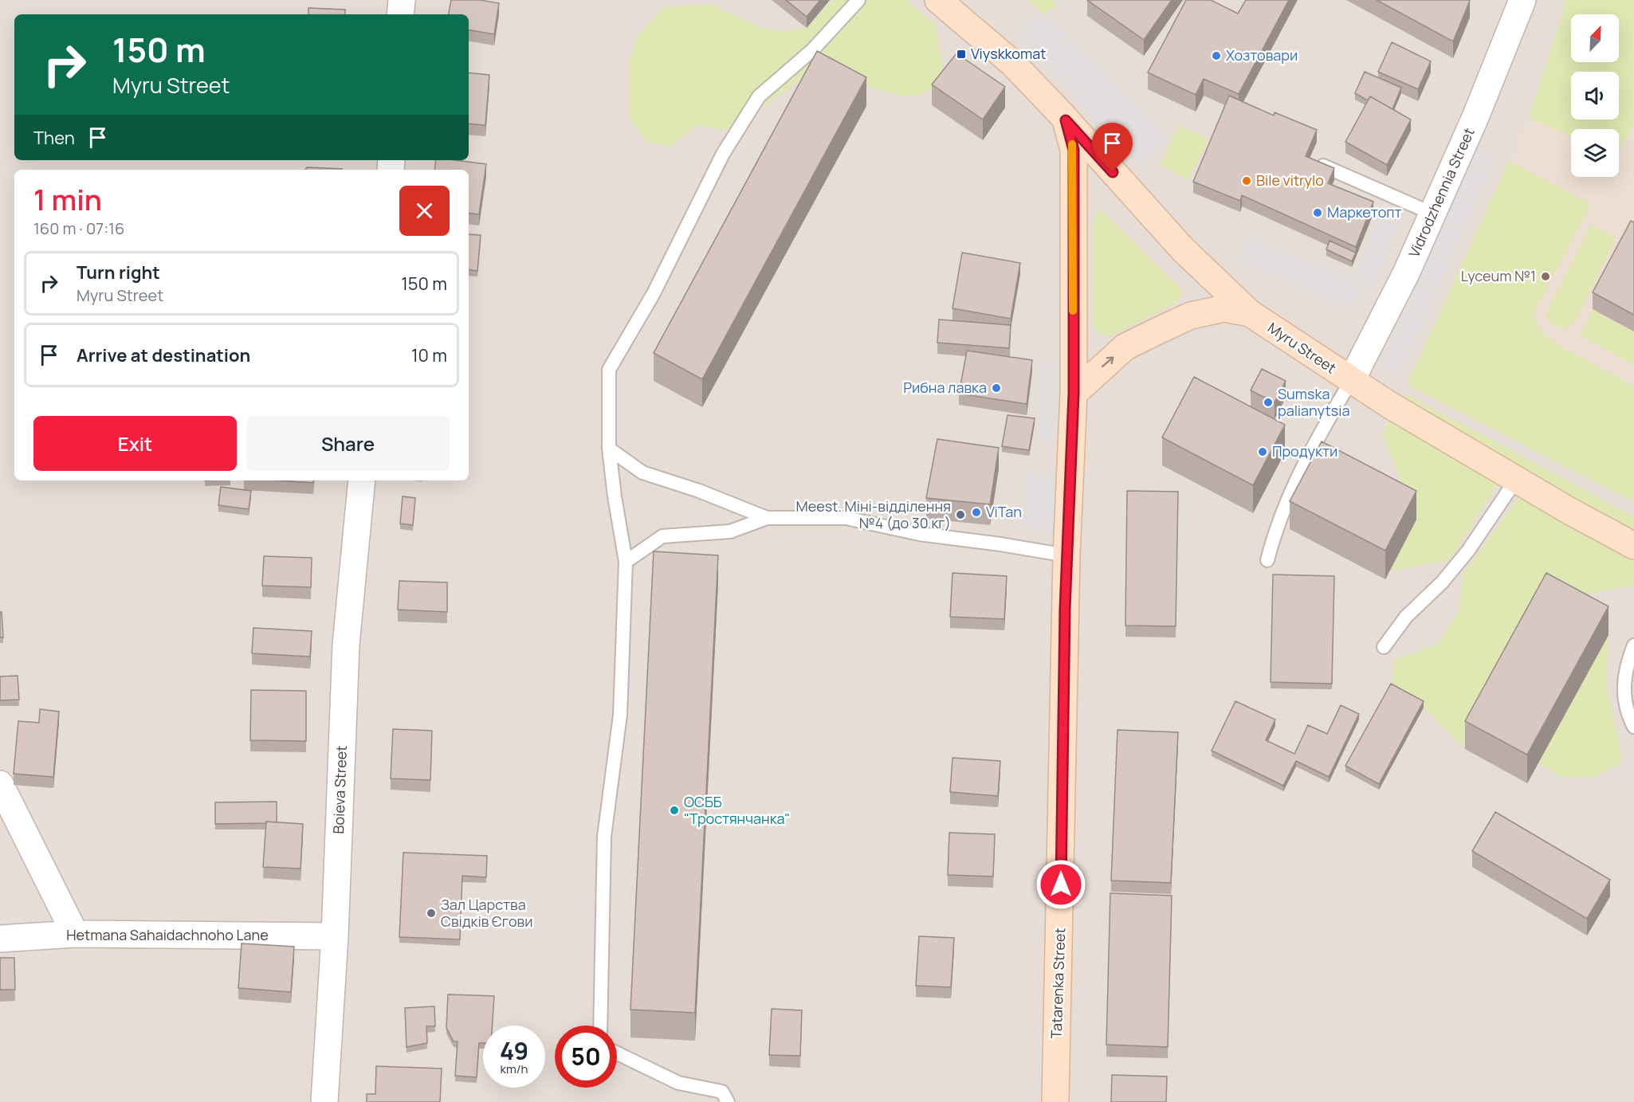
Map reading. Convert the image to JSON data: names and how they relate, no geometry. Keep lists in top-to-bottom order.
{
  "streets": {
    "main road": ["Myru Street", "Tatarenka Street"],
    "street": ["Vidrodzhennia Street", "Boieva Street", "Hetmana Sahaidachnoho Lane"]
  },
  "crossings": [
    ["Vidrodzhennia Street", "Myru Street"],
    ["Myru Street", "Tatarenka Street"],
    ["Boieva Street", "Hetmana Sahaidachnoho Lane"]
  ],
  "places": {
    "transit": ["Viyskkomat"],
    "other": [
      "Хозтовари",
      "Bile vitrylo",
      "Маркетопт",
      "Lyceum №1",
      "Рибна лавка",
      "Sumska palianytsia",
      "Продукти",
      "ViTan",
      "Meest. Міні-відділення №4 (до 30 кг)",
      "ОСББ \"Тростянчанка\"",
      "Зал Царства Свідків Єгови"
    ]
  },
  "north": "top right",
  "page": {
    "turn": ["150 m", "Myru Street"],
    "then": "Then",
    "heading": ["1 min", "160 m · 07:16"],
    "list": [
      {
        "name": "Turn right",
        "note": "Myru Street",
        "value": "150 m"
      },
      {
        "name": "Arrive at destination",
        "value": "10 m"
      }
    ],
    "buttons": ["Exit", "Share"],
    "speed": "49 km/h",
    "limit": "50"
  }
}
